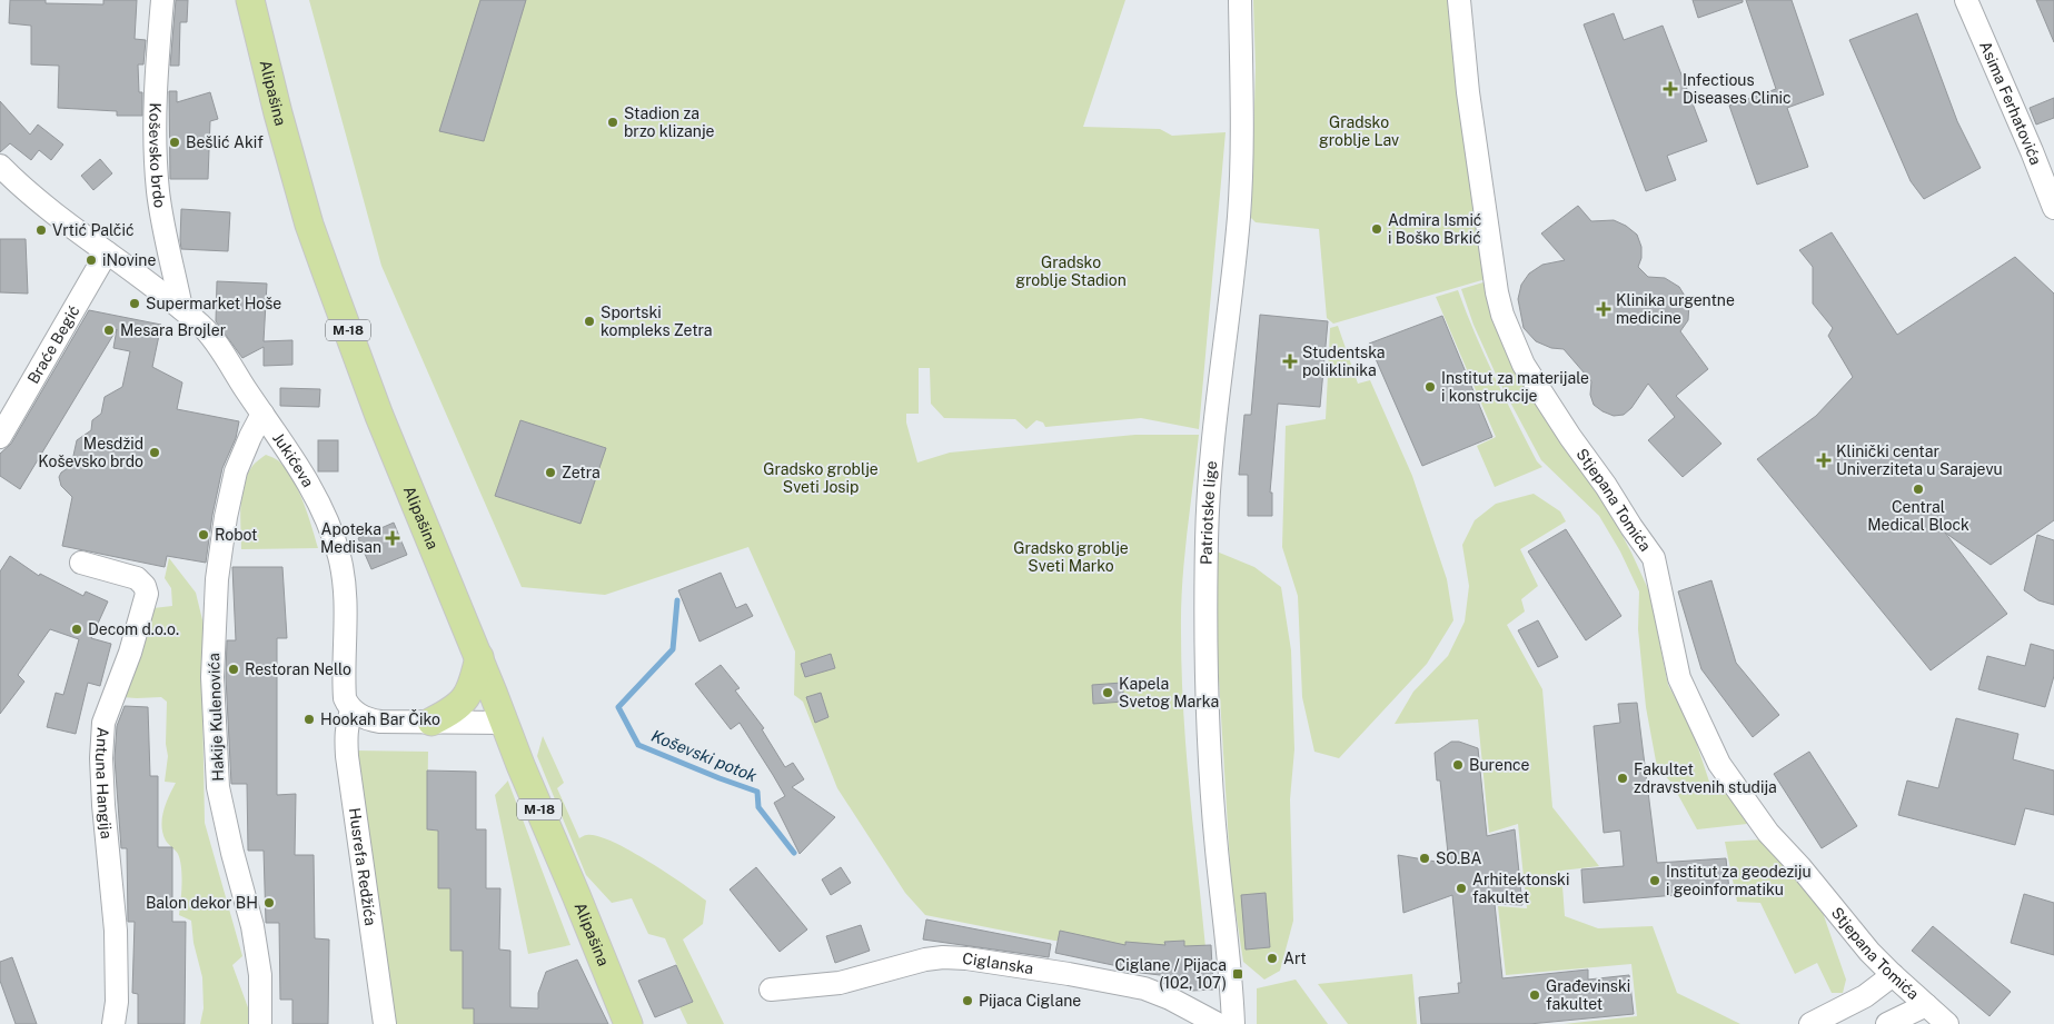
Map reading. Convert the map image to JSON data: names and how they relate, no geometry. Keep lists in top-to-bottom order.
{
  "streets": {
    "main road": ["Alipašina", "M-18"],
    "street": [
      "Asima Ferhatovića",
      "Koševsko brdo",
      "Braće Begić",
      "Jukićeva",
      "Stjepana Tomića",
      "Patriotske lige",
      "Hakije Kulenovića",
      "Antuna Hangija",
      "Husrefa Redžića",
      "Ciglanska"
    ]
  },
  "crossings": [
    ["Koševsko brdo", "Jukićeva"],
    ["Braće Begić", "Jukićeva"],
    ["Jukićeva", "Hakije Kulenovića"],
    ["Jukićeva", "Husrefa Redžića"]
  ],
  "water": ["Koševski potok"],
  "parks": [
    "Gradsko groblje Lav",
    "Gradsko groblje Stadion",
    "Gradsko groblje Sveti Josip",
    "Gradsko groblje Sveti Marko"
  ],
  "places": {
    "health": [
      "Infectious Diseases Clinic",
      "Klinika urgentne medicine",
      "Studentska poliklinika",
      "Klinički centar Univerziteta u Sarajevu",
      "Apoteka Medisan"
    ],
    "other": [
      "Stadion za brzo klizanje",
      "Bešlić Akif",
      "Admira Ismić i Boško Brkić",
      "Vrtić Palčić",
      "iNovine",
      "Supermarket Hoše",
      "Sportski kompleks Zetra",
      "Mesara Brojler",
      "Institut za materijale i konstrukcije",
      "Mesdžid Koševsko brdo",
      "Zetra",
      "Central Medical Block",
      "Robot",
      "Decom d.o.o.",
      "Restoran Nello",
      "Kapela Svetog Marka",
      "Hookah Bar Čiko",
      "Burence",
      "Fakultet zdravstvenih studija",
      "SO.BA",
      "Institut za geodeziju i geoinformatiku",
      "Arhitektonski fakultet",
      "Balon dekor BH",
      "Art",
      "Građevinski fakultet",
      "Pijaca Ciglane"
    ],
    "transit": ["Ciglane / Pijaca (102, 107)"]
  }
}
